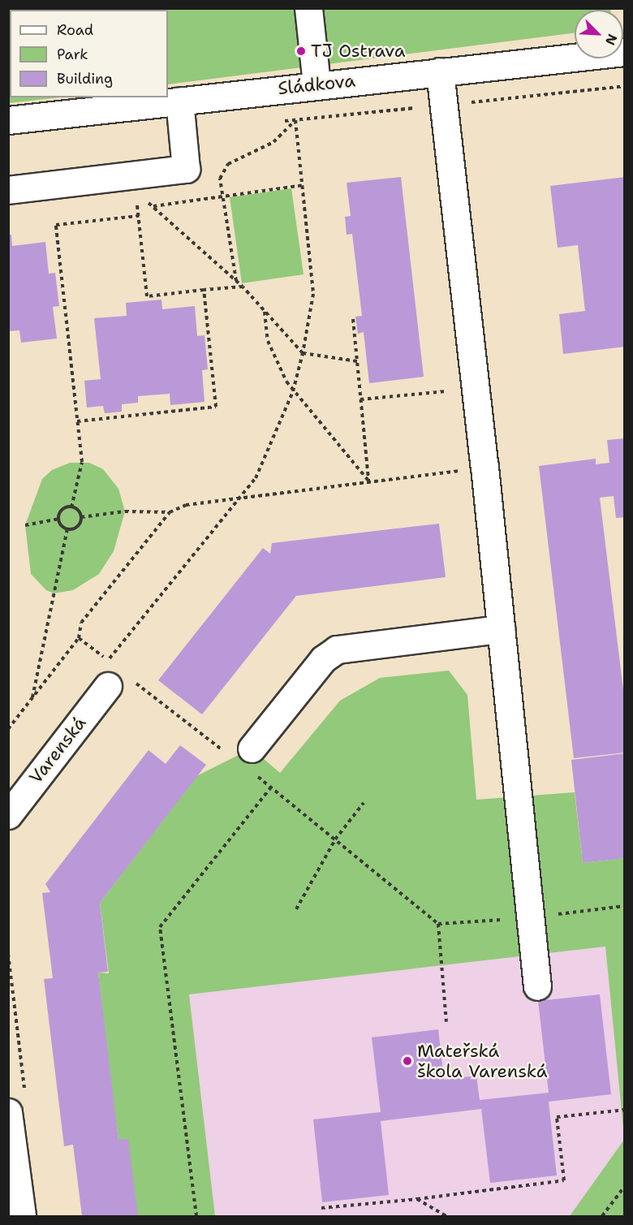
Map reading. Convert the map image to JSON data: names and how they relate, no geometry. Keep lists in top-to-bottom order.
{
  "streets": {
    "street": ["Sládkova", "Varenská"]
  },
  "places": ["TJ Ostrava", "Mateřská škola Varenská"],
  "legend": ["Road", "Park", "Building"],
  "north": "bottom right"
}
